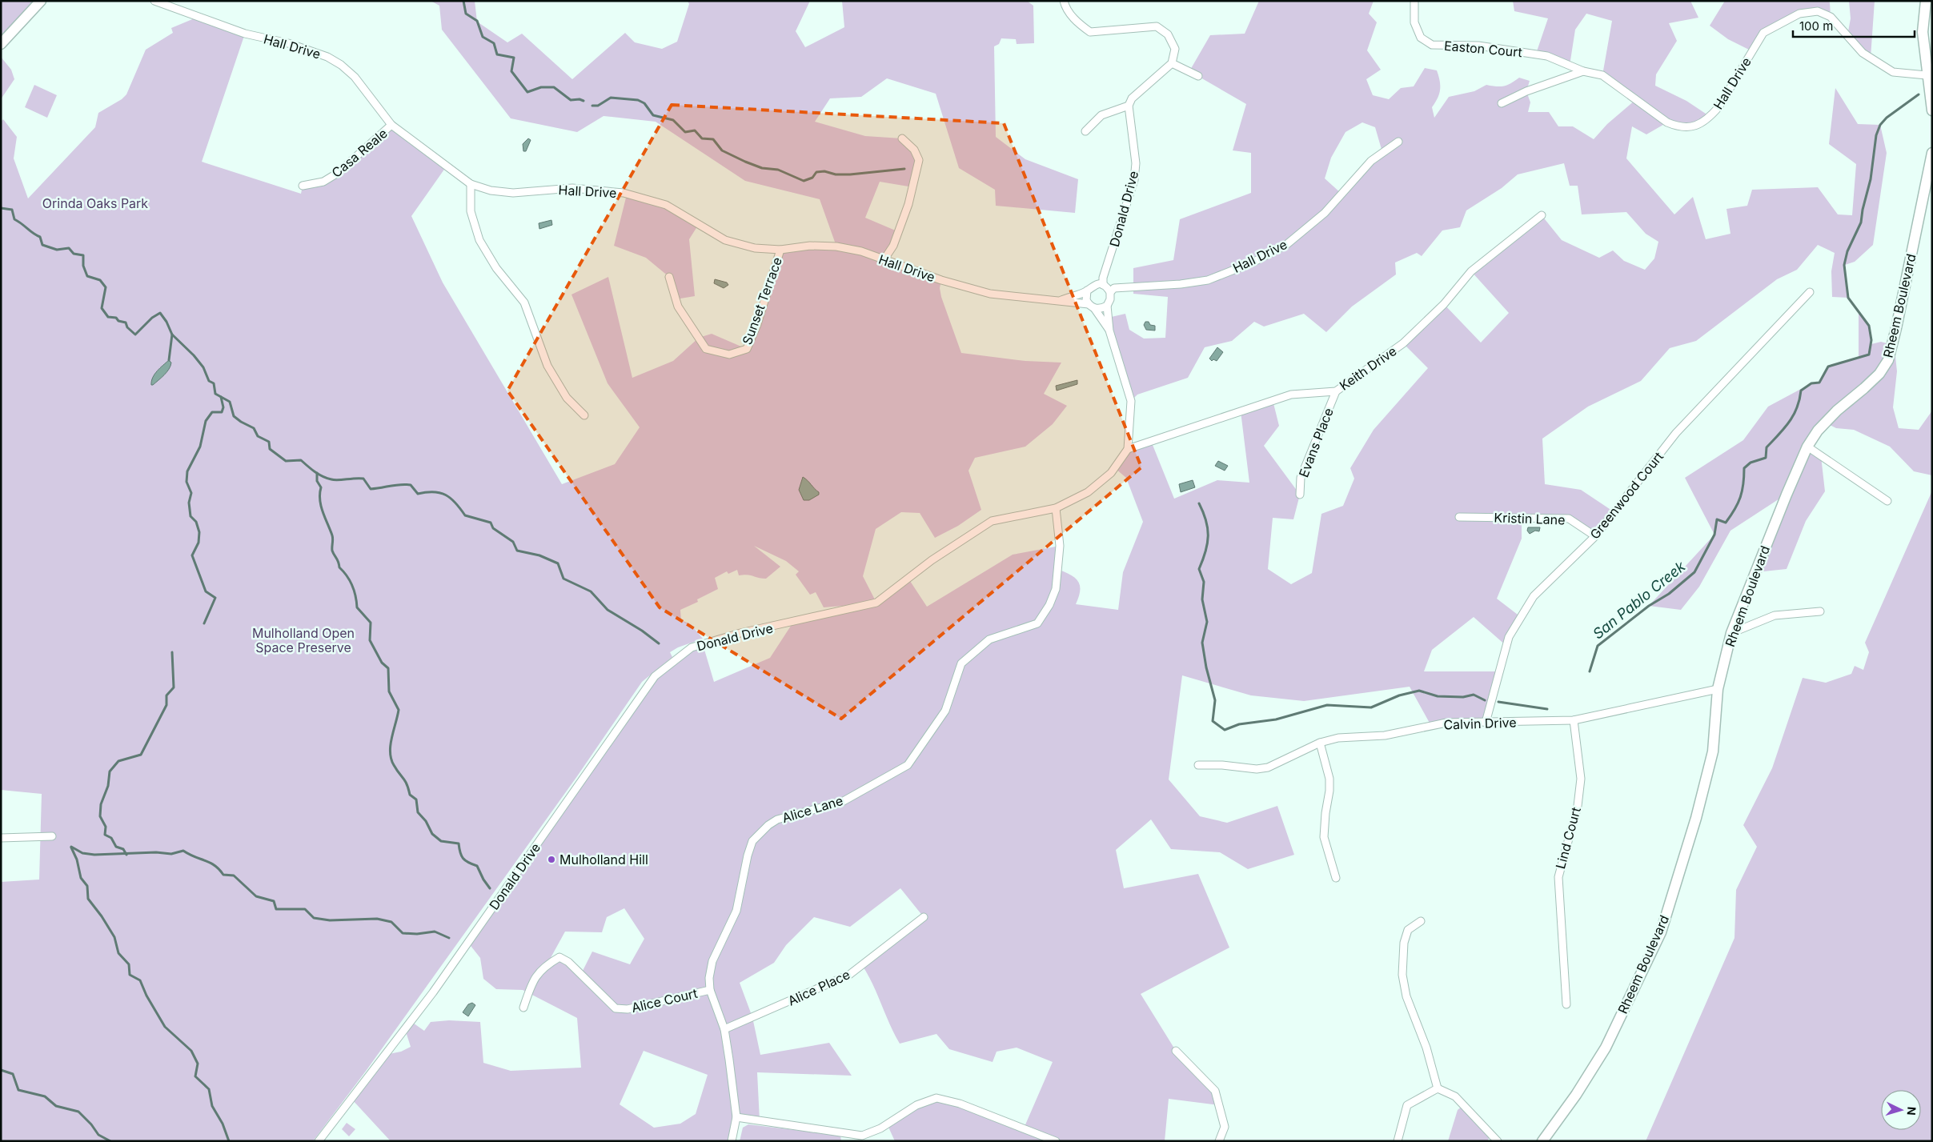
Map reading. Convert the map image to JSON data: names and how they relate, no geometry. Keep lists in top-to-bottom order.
{
  "streets": {
    "street": [
      "Hall Drive",
      "Easton Court",
      "Casa Reale",
      "Donald Drive",
      "Sunset Terrace",
      "Rheem Boulevard",
      "Keith Drive",
      "Evans Place",
      "Greenwood Court",
      "Kristin Lane",
      "Calvin Drive",
      "Alice Lane",
      "Lind Court",
      "Alice Place",
      "Alice Court"
    ]
  },
  "crossings": [
    ["Hall Drive", "Easton Court"],
    ["Hall Drive", "Casa Reale"],
    ["Hall Drive", "Donald Drive"],
    ["Hall Drive", "Sunset Terrace"],
    ["Donald Drive", "Keith Drive"],
    ["Donald Drive", "Alice Lane"],
    ["Rheem Boulevard", "Calvin Drive"],
    ["Keith Drive", "Evans Place"],
    ["Greenwood Court", "Kristin Lane"],
    ["Greenwood Court", "Calvin Drive"],
    ["Calvin Drive", "Lind Court"],
    ["Alice Lane", "Alice Place"],
    ["Alice Lane", "Alice Court"]
  ],
  "water": ["San Pablo Creek"],
  "parks": ["Orinda Oaks Park", "Mulholland Open Space Preserve"],
  "places": ["Mulholland Hill"],
  "scale_bar": "100 m",
  "north": "right"
}
